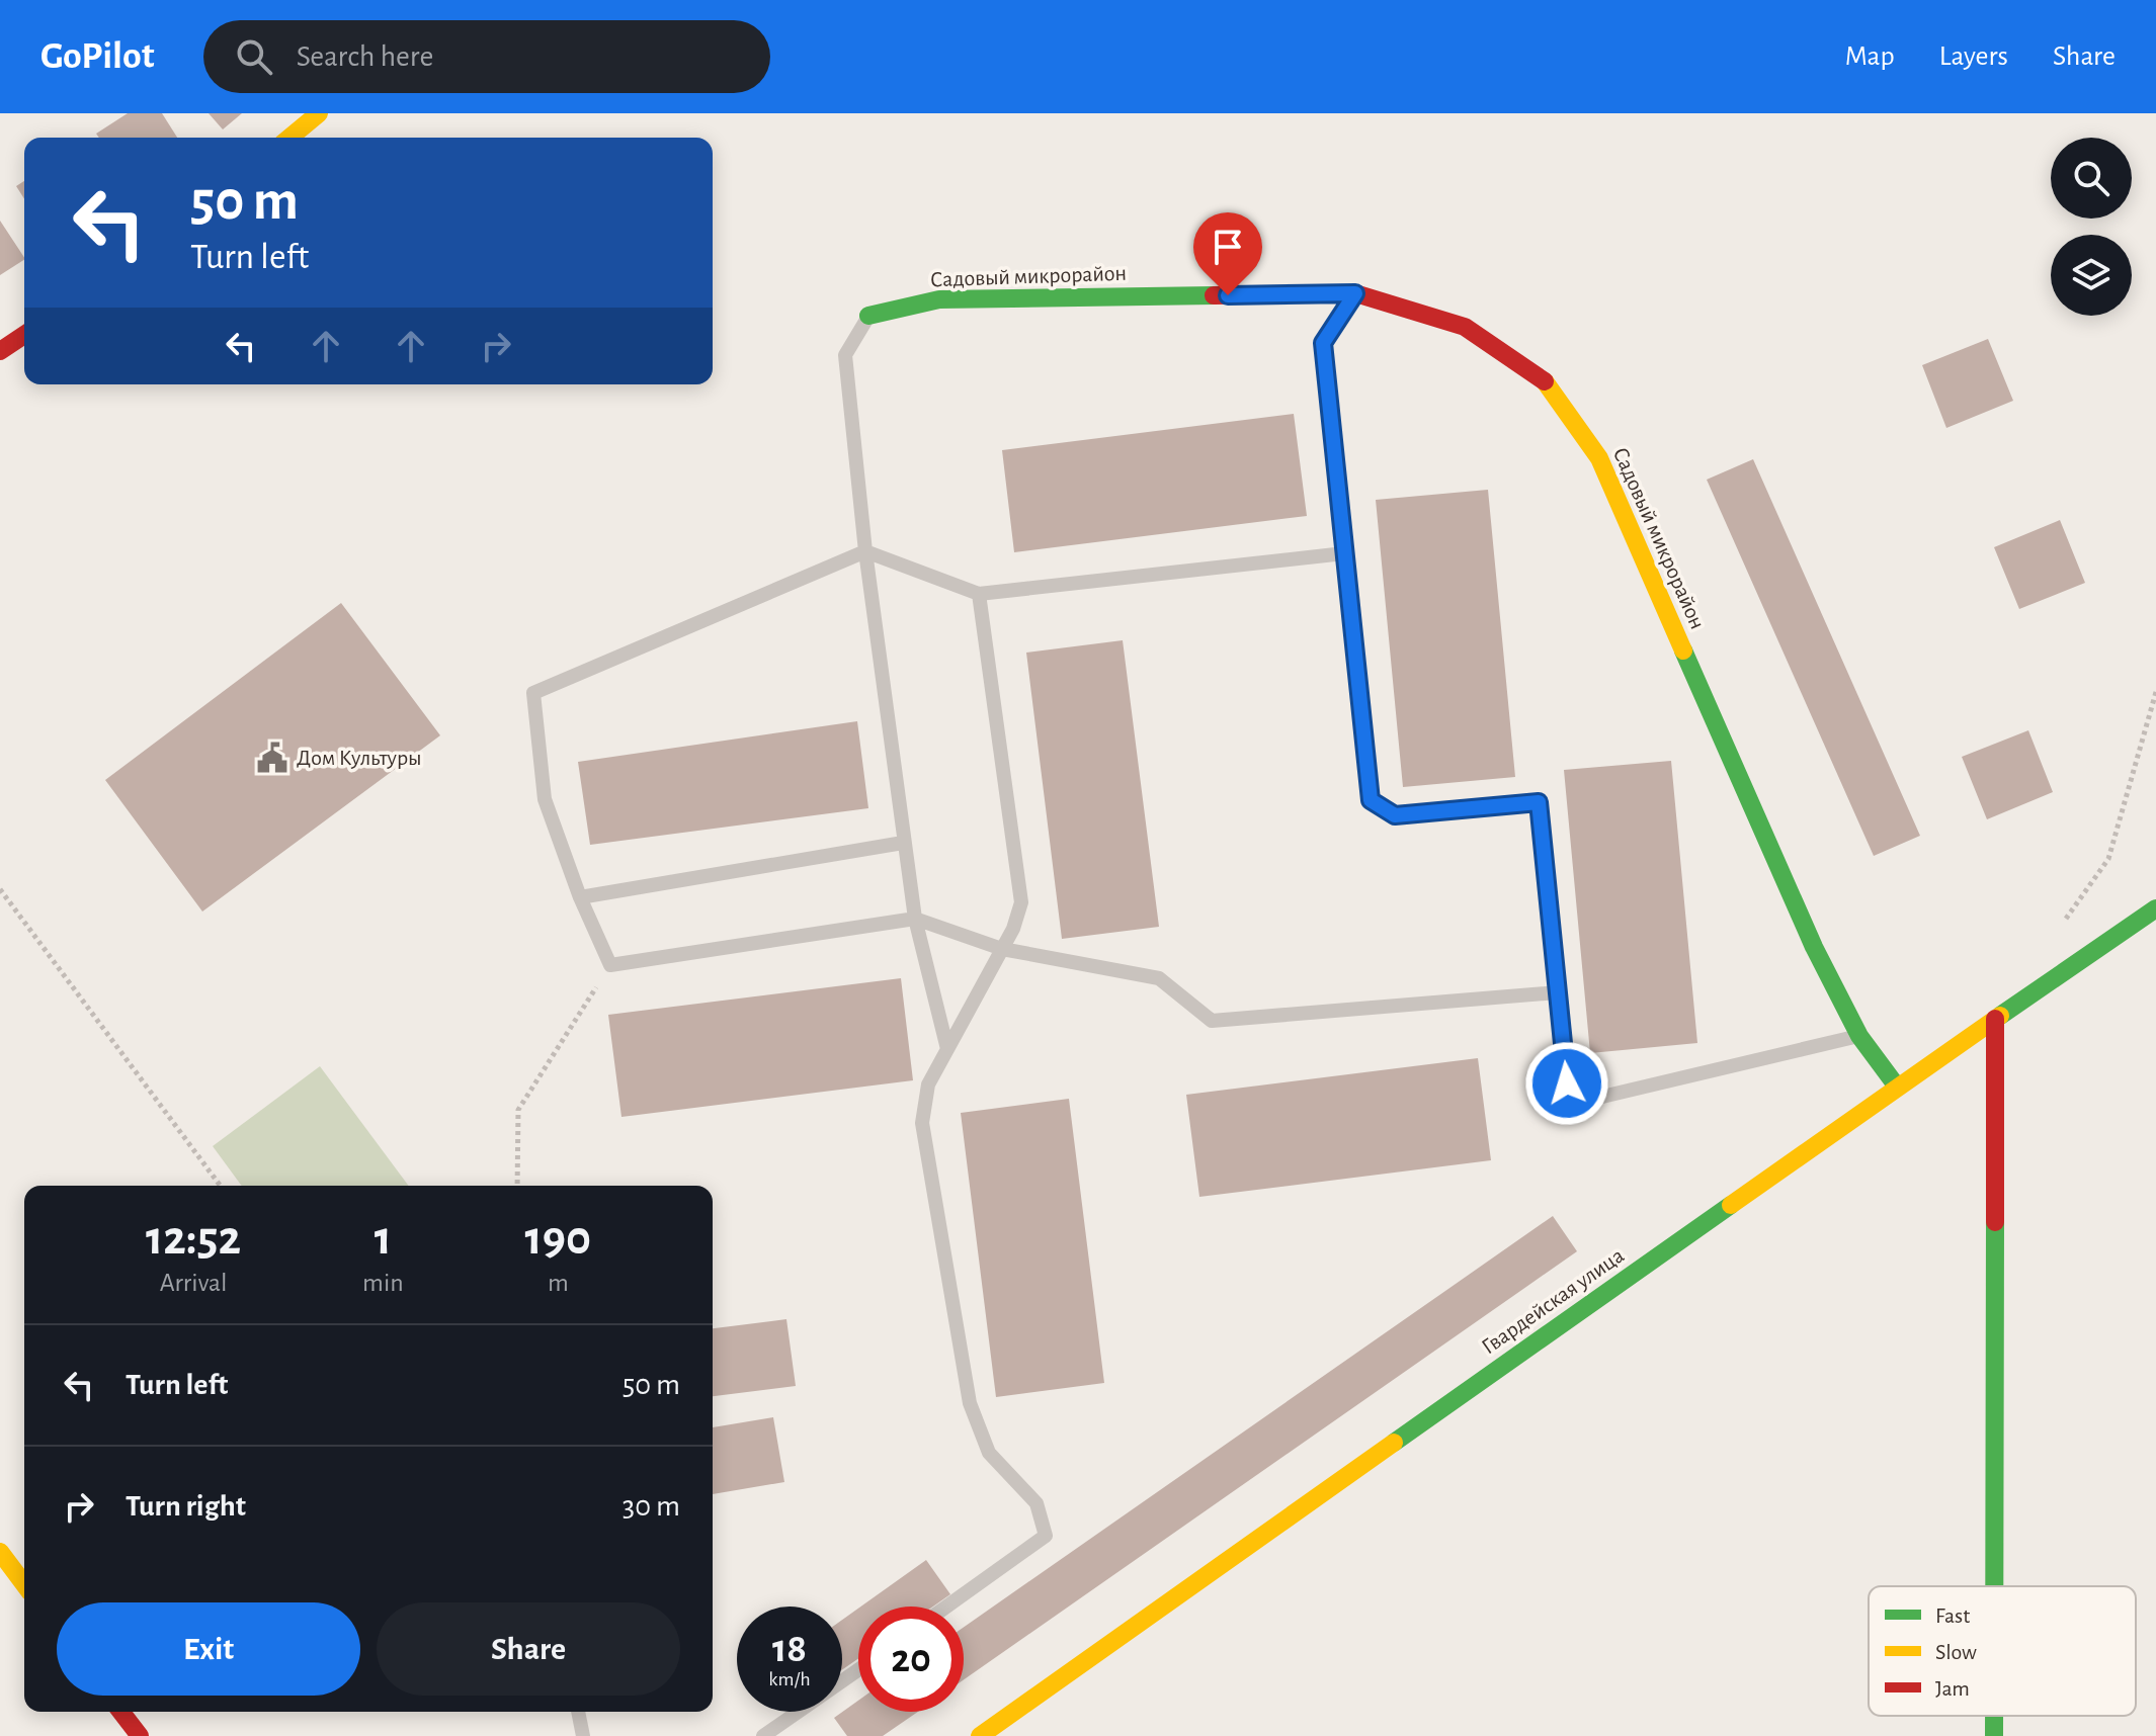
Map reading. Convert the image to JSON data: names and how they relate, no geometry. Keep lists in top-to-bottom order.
{
  "streets": {
    "street": ["Садовый микрорайон", "Гвардейская улица"]
  },
  "crossings": [
    ["Садовый микрорайон", "Гвардейская улица"]
  ],
  "places": {
    "public building": ["Дом Культуры"]
  },
  "legend": ["Fast", "Slow", "Jam"],
  "page": {
    "header": "GoPilot",
    "search": "Search here",
    "nav": ["Map", "Layers", "Share"],
    "turn": ["50 m", "Turn left"],
    "eta": [
      "12:52",
      "Arrival",
      "1",
      "min",
      "190",
      "m"
    ],
    "list": [
      {
        "name": "Turn left",
        "value": "50 m"
      },
      {
        "name": "Turn right",
        "value": "30 m"
      }
    ],
    "buttons": ["Exit", "Share"],
    "speed": "18 km/h",
    "limit": "20"
  }
}
